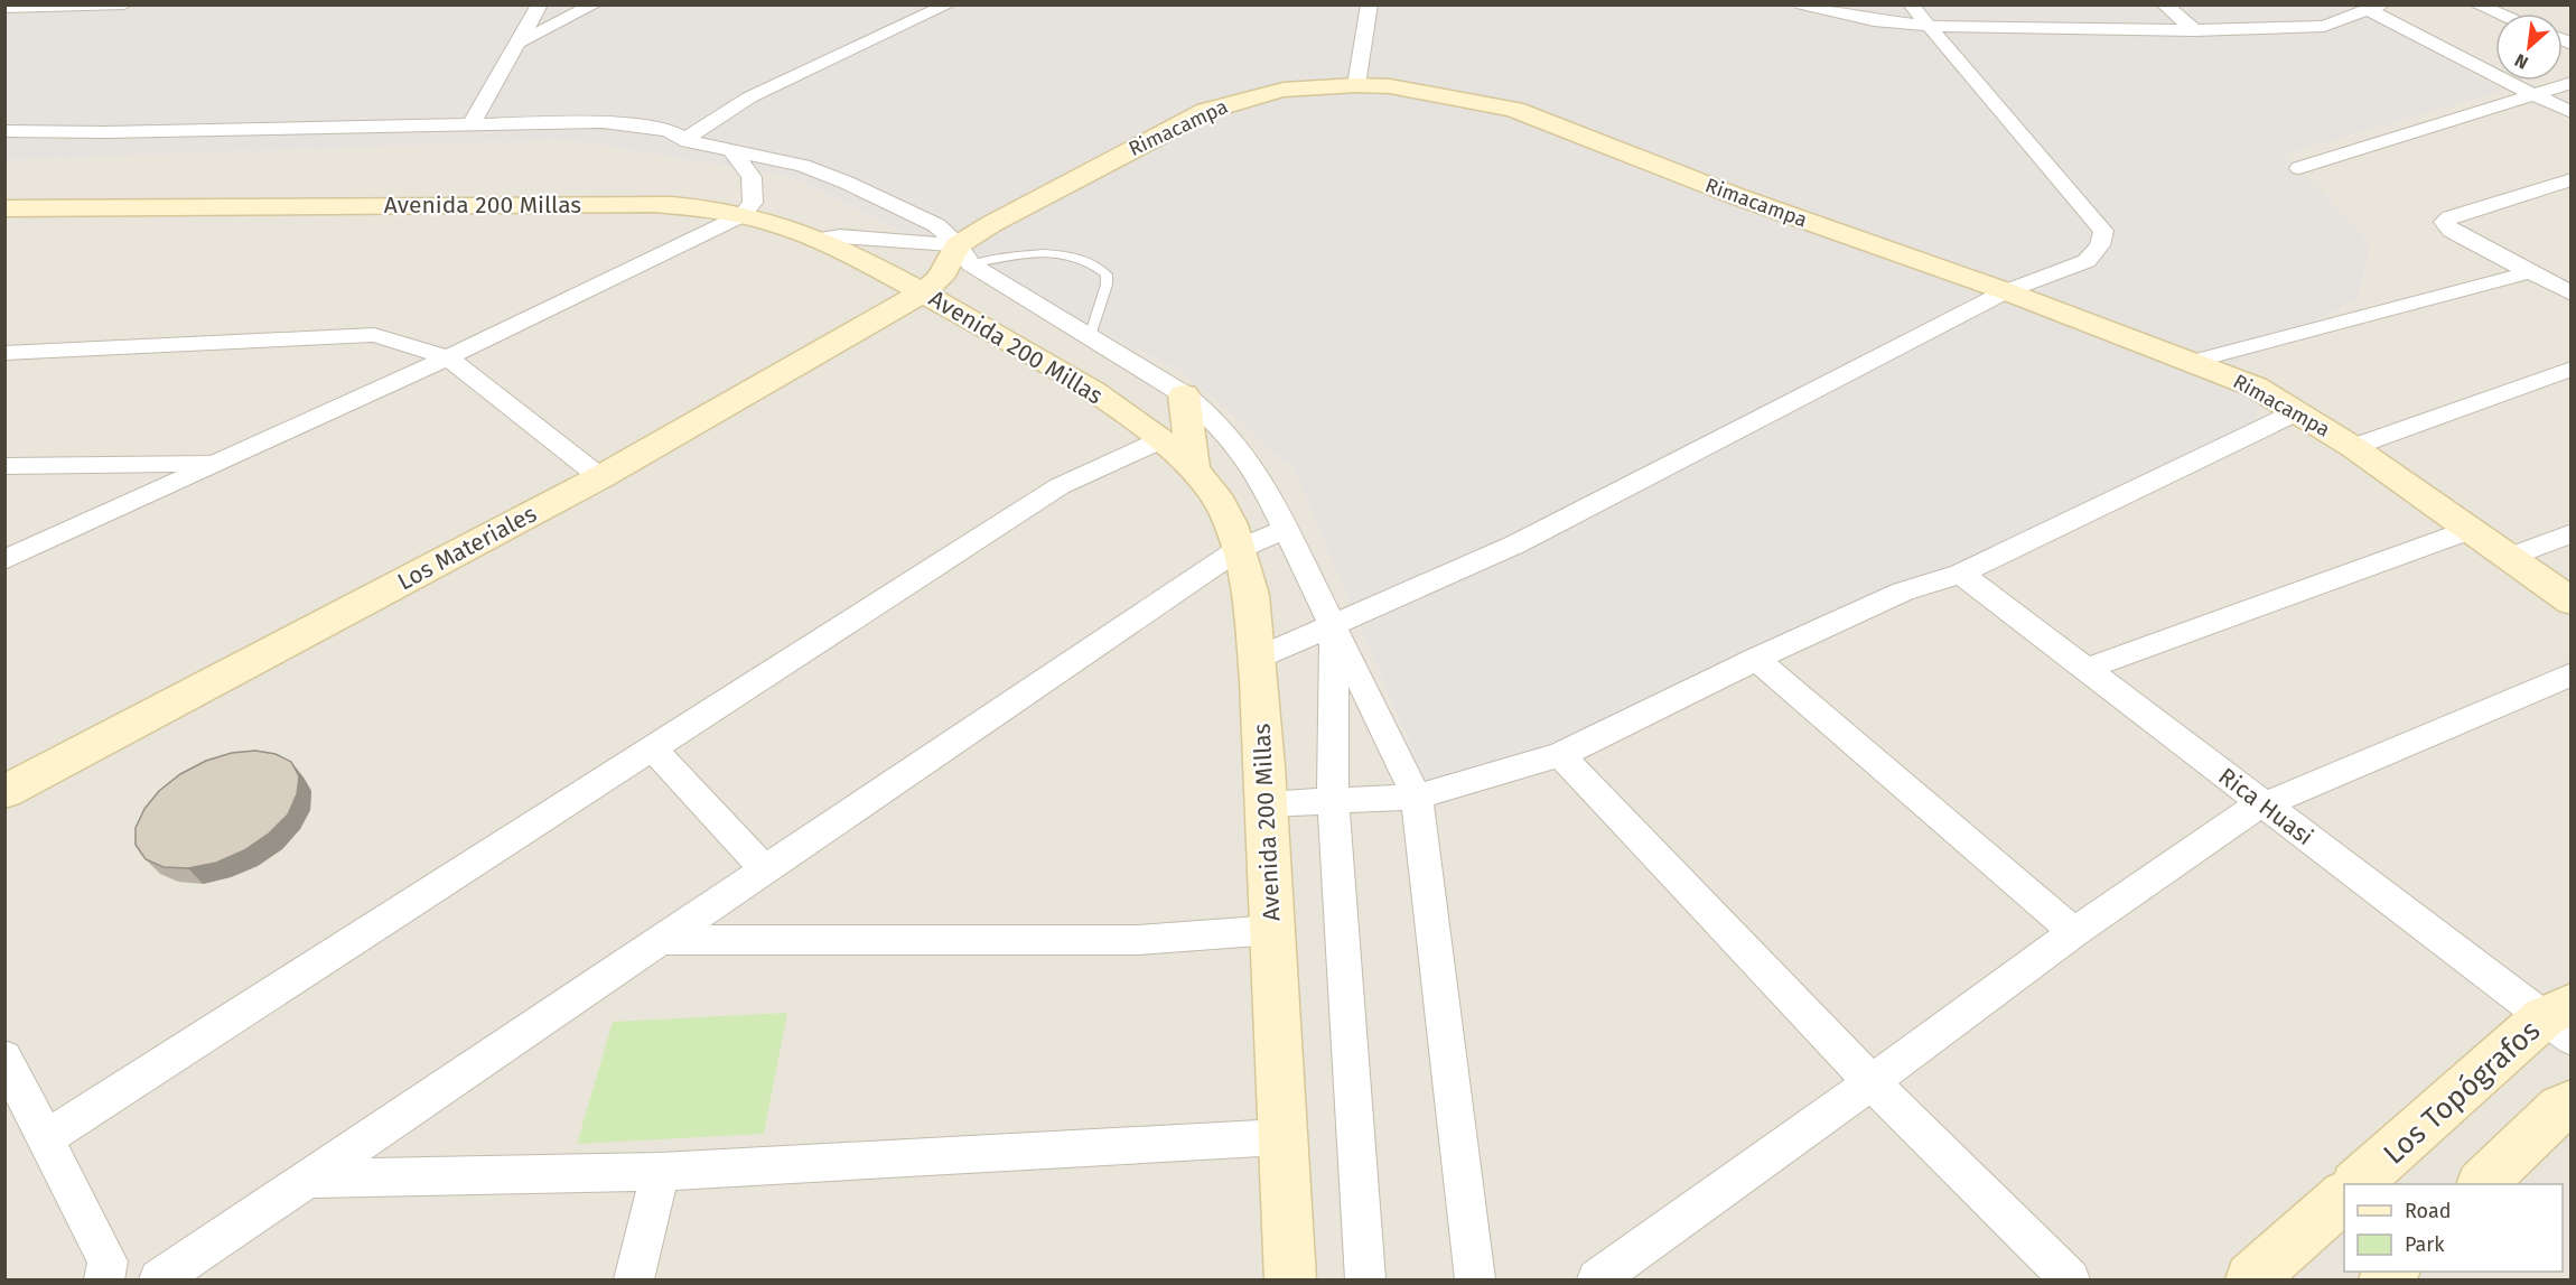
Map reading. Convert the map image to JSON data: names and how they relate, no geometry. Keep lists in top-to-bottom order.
{
  "streets": {
    "street": [
      "Rimacampa",
      "Avenida 200 Millas",
      "Los Materiales",
      "Rica Huasi",
      "Los Topógrafos"
    ]
  },
  "crossings": [
    ["Rimacampa", "Avenida 200 Millas"],
    ["Rimacampa", "Los Materiales"],
    ["Avenida 200 Millas", "Los Materiales"],
    ["Rica Huasi", "Los Topógrafos"]
  ],
  "legend": ["Road", "Park"],
  "north": "bottom left"
}
